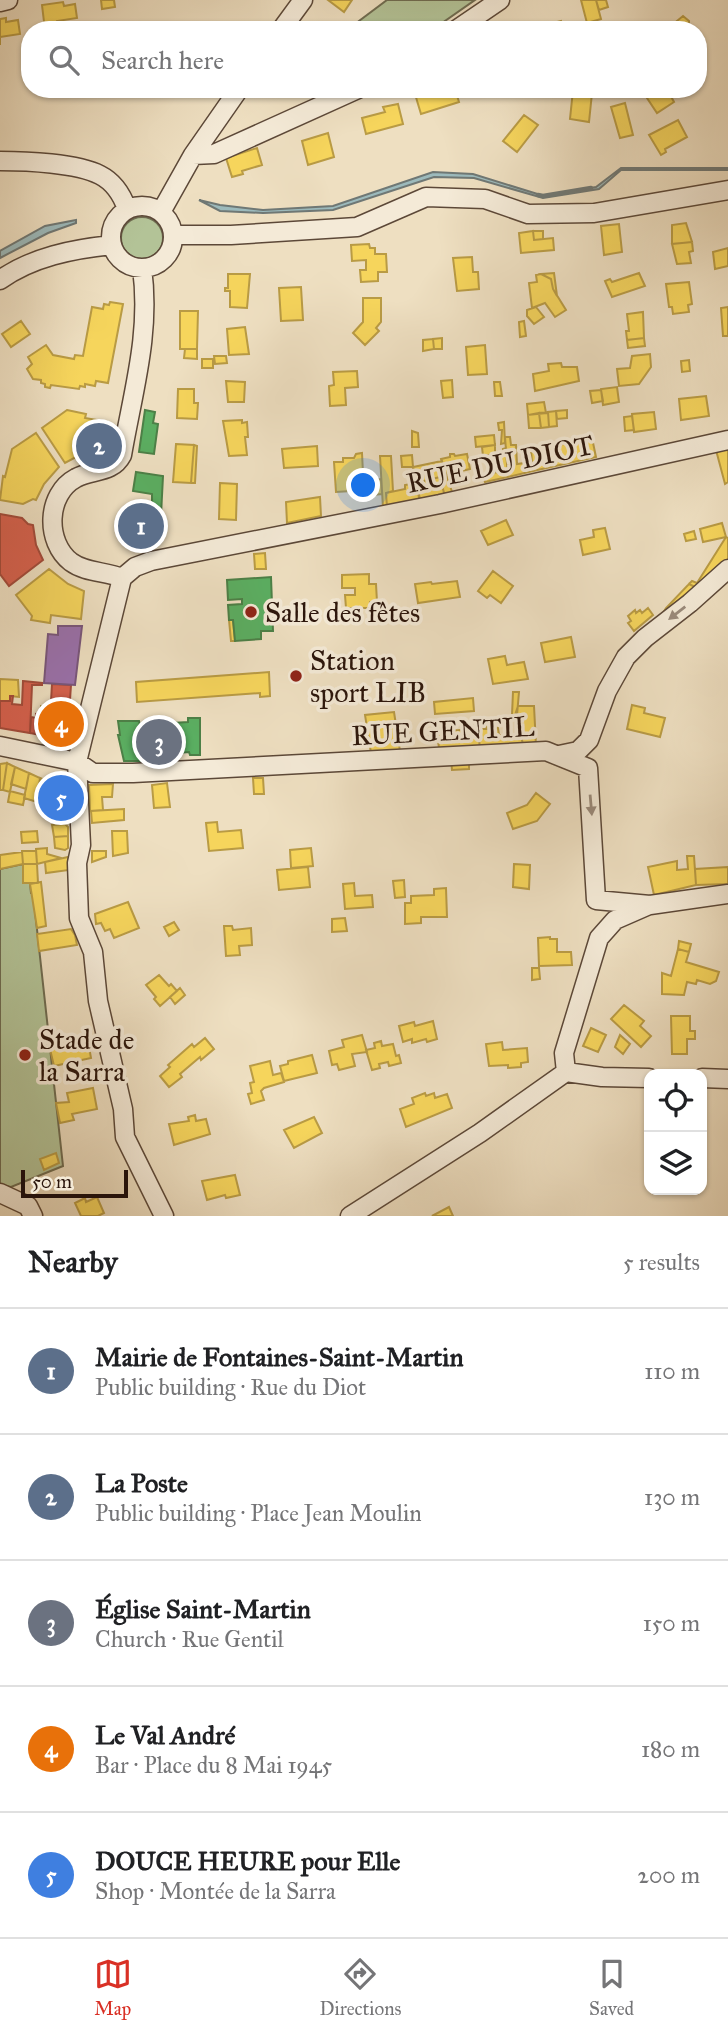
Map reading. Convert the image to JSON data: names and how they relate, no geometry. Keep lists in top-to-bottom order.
{
  "streets": {
    "street": ["RUE DU DIOT", "RUE GENTIL"]
  },
  "places": ["Salle des fêtes", "Station sport LIB", "Stade de la Sarra"],
  "scale_bar": "50 m",
  "page": {
    "search": "Search here",
    "pins": [
      "2",
      "1",
      "4",
      "3",
      "5"
    ],
    "scale": "50 m",
    "heading": ["Nearby", "5 results"],
    "list": [
      {
        "mark": "1",
        "name": "Mairie de Fontaines-Saint-Martin",
        "note": "Public building · Rue du Diot",
        "value": "110 m"
      },
      {
        "mark": "2",
        "name": "La Poste",
        "note": "Public building · Place Jean Moulin",
        "value": "130 m"
      },
      {
        "mark": "3",
        "name": "Église Saint-Martin",
        "note": "Church · Rue Gentil",
        "value": "150 m"
      },
      {
        "mark": "4",
        "name": "Le Val André",
        "note": "Bar · Place du 8 Mai 1945",
        "value": "180 m"
      },
      {
        "mark": "5",
        "name": "DOUCE HEURE pour Elle",
        "note": "Shop · Montée de la Sarra",
        "value": "200 m"
      }
    ],
    "nav": ["Map", "Directions", "Saved"]
  }
}
